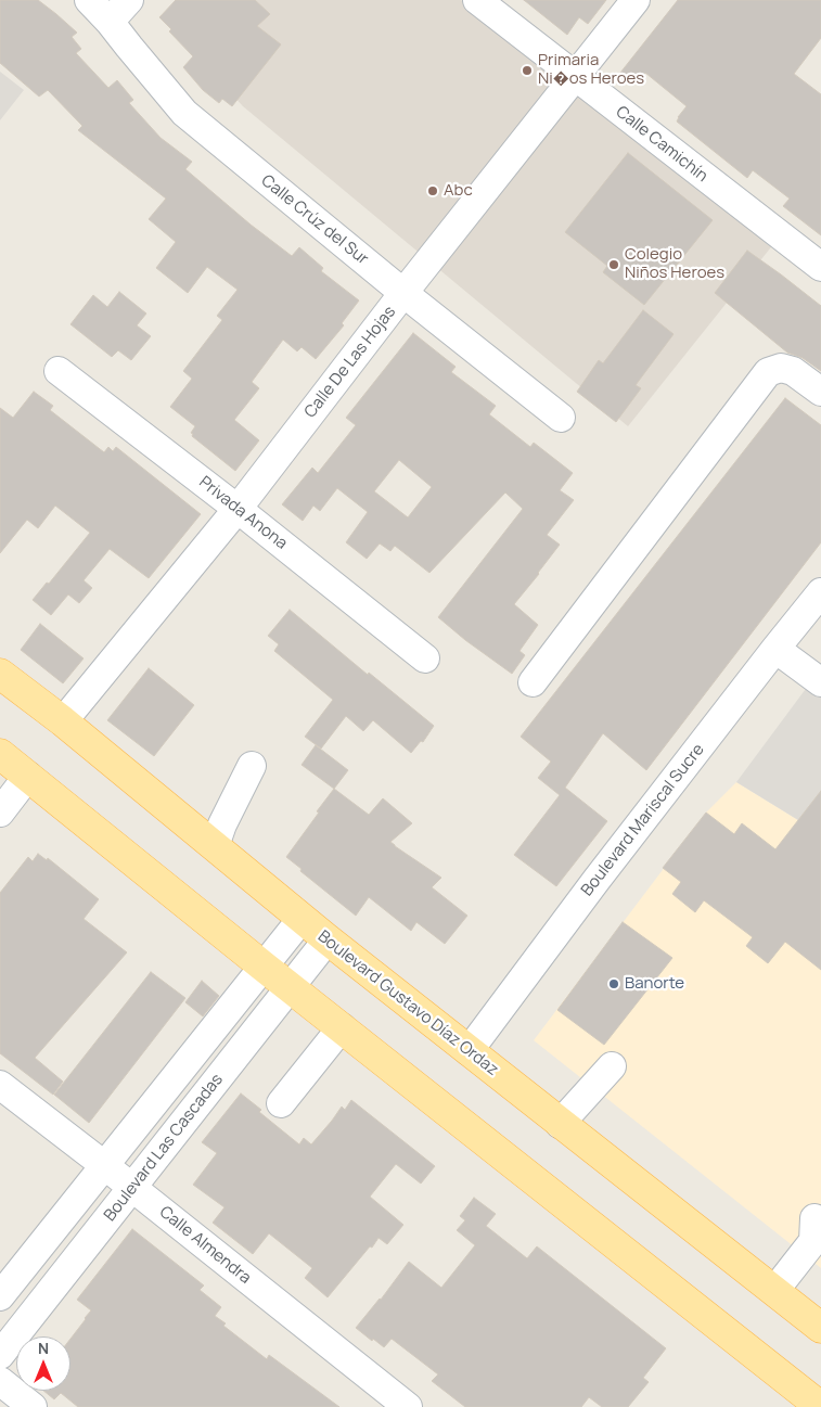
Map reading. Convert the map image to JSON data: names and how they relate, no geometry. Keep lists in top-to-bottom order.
{
  "streets": {
    "main road": ["Boulevard Gustavo Díaz Ordaz"],
    "street": [
      "Calle Camichín",
      "Calle Crúz del Sur",
      "Calle De Las Hojas",
      "Privada Anona",
      "Boulevard Mariscal Sucre",
      "Boulevard Las Cascadas",
      "Calle Almendra"
    ]
  },
  "crossings": [
    ["Calle Camichín", "Calle De Las Hojas"],
    ["Calle Crúz del Sur", "Calle De Las Hojas"],
    ["Calle De Las Hojas", "Privada Anona"],
    ["Calle De Las Hojas", "Boulevard Gustavo Díaz Ordaz"],
    ["Boulevard Mariscal Sucre", "Boulevard Gustavo Díaz Ordaz"],
    ["Boulevard Gustavo Díaz Ordaz", "Boulevard Las Cascadas"],
    ["Boulevard Las Cascadas", "Calle Almendra"]
  ],
  "places": [
    "Primaria Ni�os Heroes",
    "Abc",
    "Colegio Niños Heroes",
    "Banorte"
  ],
  "north": "top"
}
